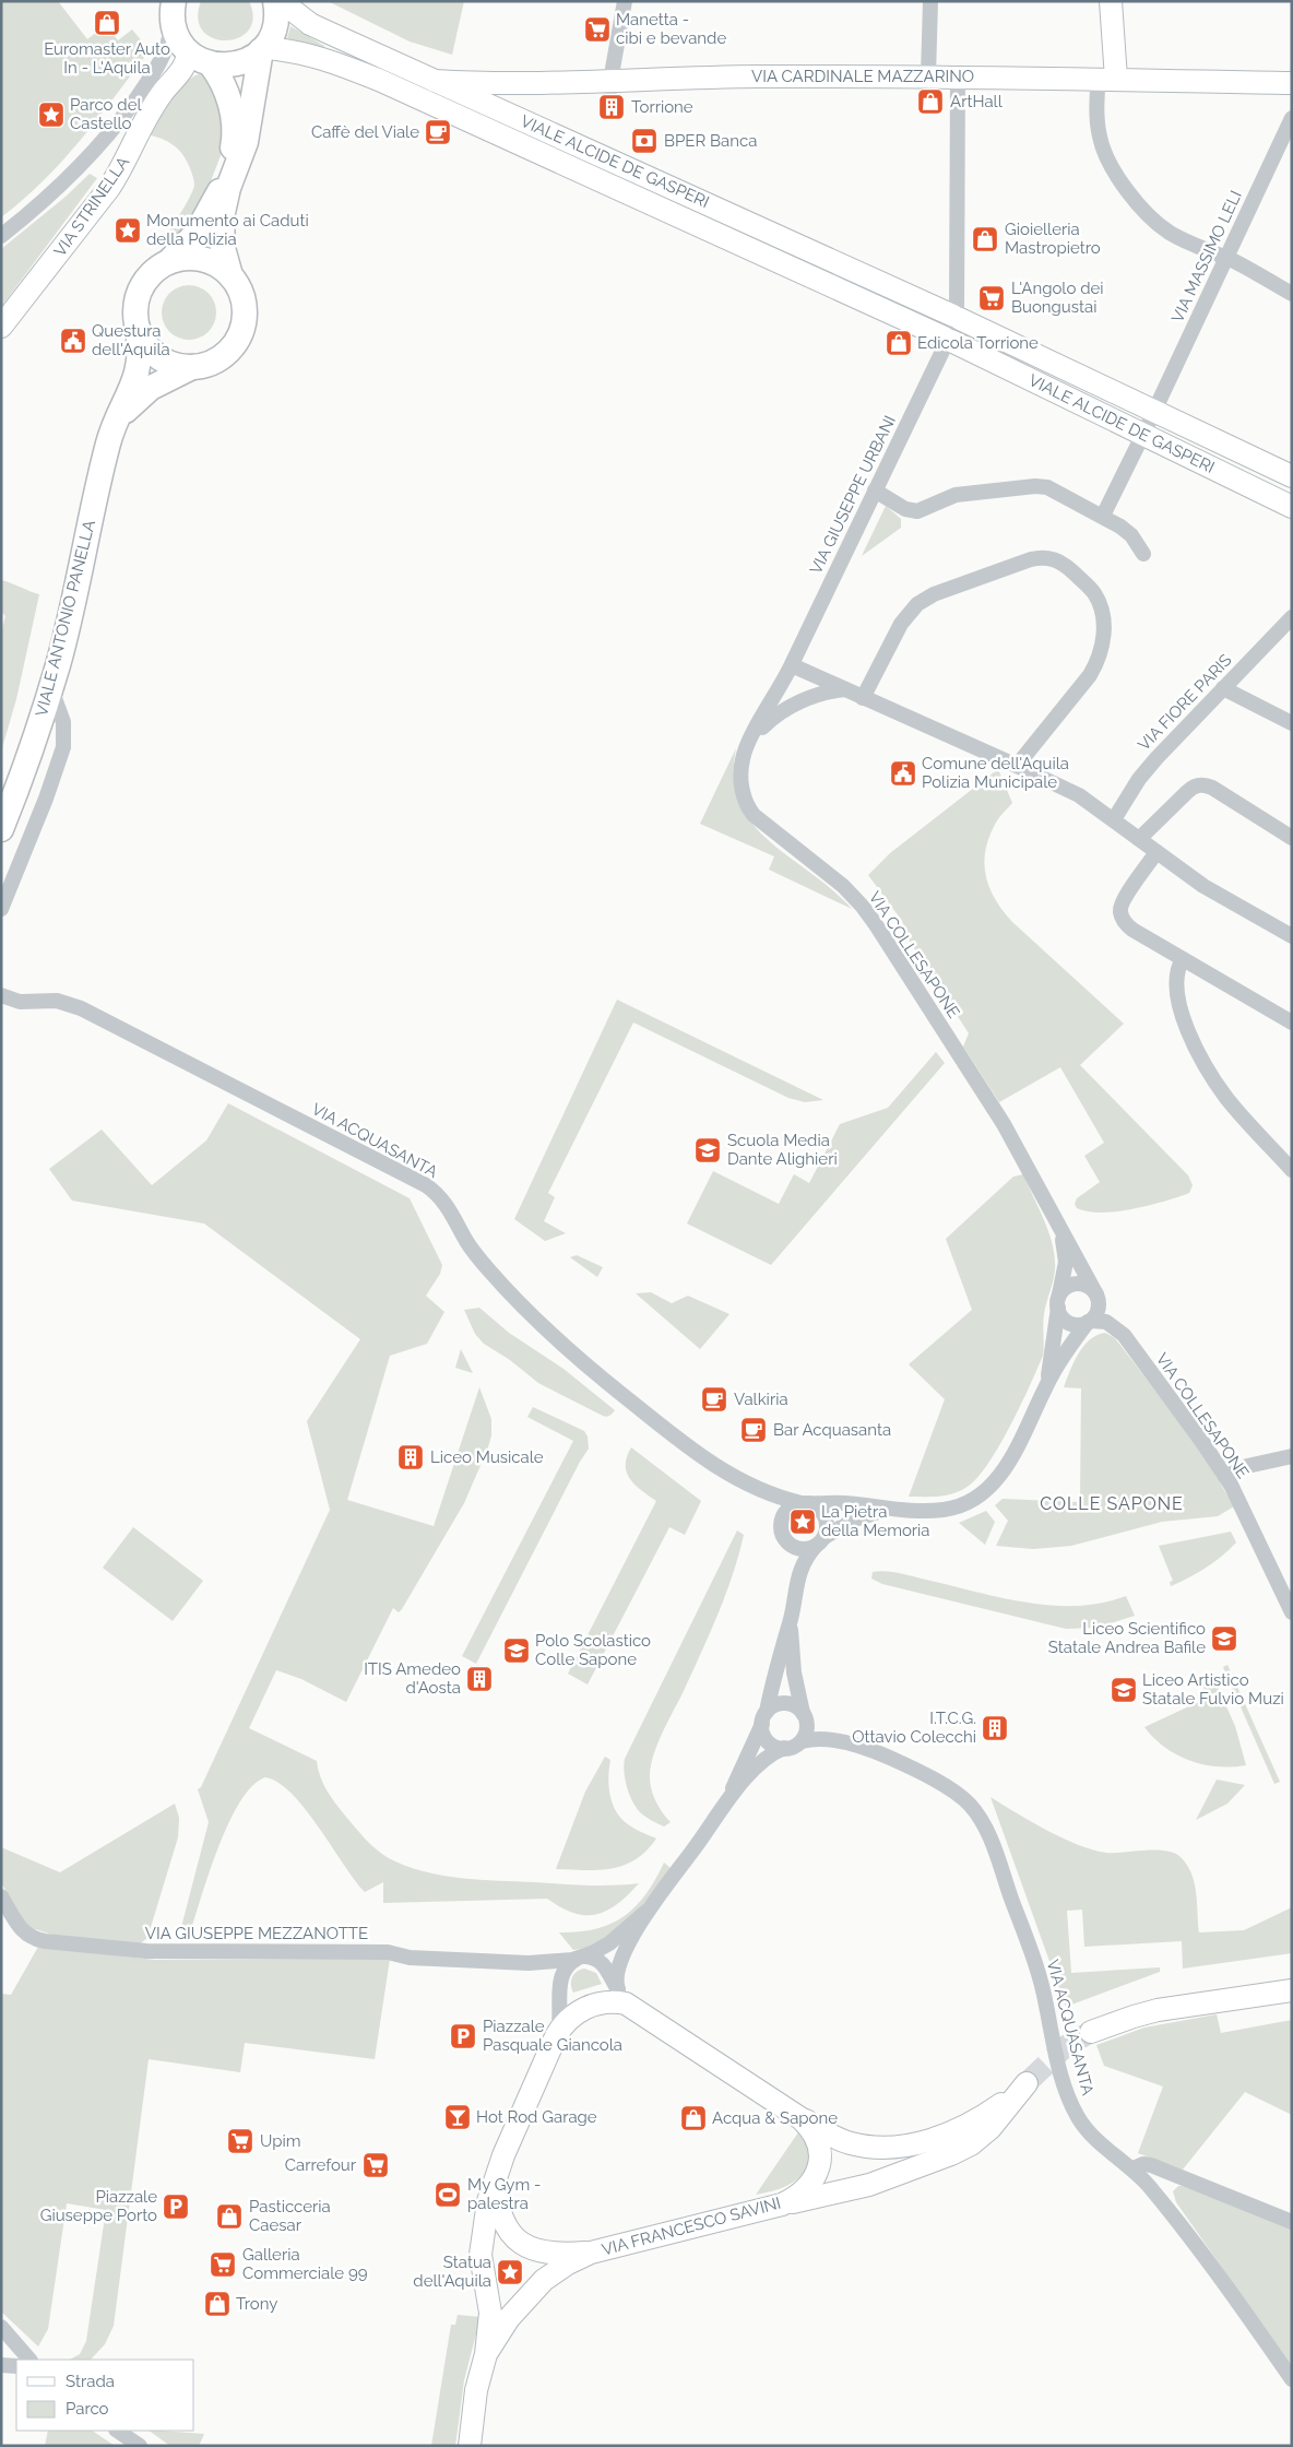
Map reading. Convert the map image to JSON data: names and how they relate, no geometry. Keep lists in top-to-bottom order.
{
  "streets": {
    "main road": ["VIALE ANTONIO PANELLA"],
    "street": [
      "VIA CARDINALE MAZZARINO",
      "VIALE ALCIDE DE GASPERI",
      "VIA STRINELLA",
      "VIA MASSIMO LELI",
      "VIA GIUSEPPE URBANI",
      "VIA FIORE PARIS",
      "VIA COLLESAPONE",
      "VIA ACQUASANTA",
      "VIA GIUSEPPE MEZZANOTTE",
      "VIA FRANCESCO SAVINI"
    ]
  },
  "crossings": [
    ["VIA CARDINALE MAZZARINO", "VIALE ALCIDE DE GASPERI"],
    ["VIALE ALCIDE DE GASPERI", "VIA MASSIMO LELI"],
    ["VIALE ALCIDE DE GASPERI", "VIA GIUSEPPE URBANI"],
    ["VIA GIUSEPPE URBANI", "VIA COLLESAPONE"],
    ["VIA ACQUASANTA", "VIA GIUSEPPE MEZZANOTTE"],
    ["VIA GIUSEPPE MEZZANOTTE", "VIA FRANCESCO SAVINI"]
  ],
  "districts": ["COLLE SAPONE"],
  "places": {
    "shop": [
      "Euromaster Auto In - L'Aquila",
      "ArtHall",
      "Gioielleria Mastropietro",
      "Edicola Torrione",
      "Acqua & Sapone",
      "Pasticceria Caesar",
      "Trony"
    ],
    "supermarket": [
      "Manetta - cibi e bevande",
      "L'Angolo dei Buongustai",
      "Upim",
      "Carrefour",
      "Galleria Commerciale 99"
    ],
    "building": [
      "Torrione",
      "Liceo Musicale",
      "ITIS Amedeo d'Aosta",
      "I.T.C.G. Ottavio Colecchi"
    ],
    "place": [
      "Parco del Castello",
      "Monumento ai Caduti della Polizia",
      "La Pietra della Memoria",
      "Statua dell'Aquila"
    ],
    "cafe": ["Caffè del Viale", "Valkiria", "Bar Acquasanta"],
    "bank": ["BPER Banca"],
    "public building": ["Questura dell'Aquila", "Comune dell'Aquila Polizia Municipale"],
    "school or university": [
      "Scuola Media Dante Alighieri",
      "Liceo Scientifico Statale Andrea Bafile",
      "Polo Scolastico Colle Sapone",
      "Liceo Artistico Statale Fulvio Muzi"
    ],
    "parking": ["Piazzale Pasquale Giancola", "Piazzale Giuseppe Porto"],
    "bar": ["Hot Rod Garage"],
    "sports": ["My Gym - palestra"]
  },
  "legend": ["Strada", "Parco"]
}
